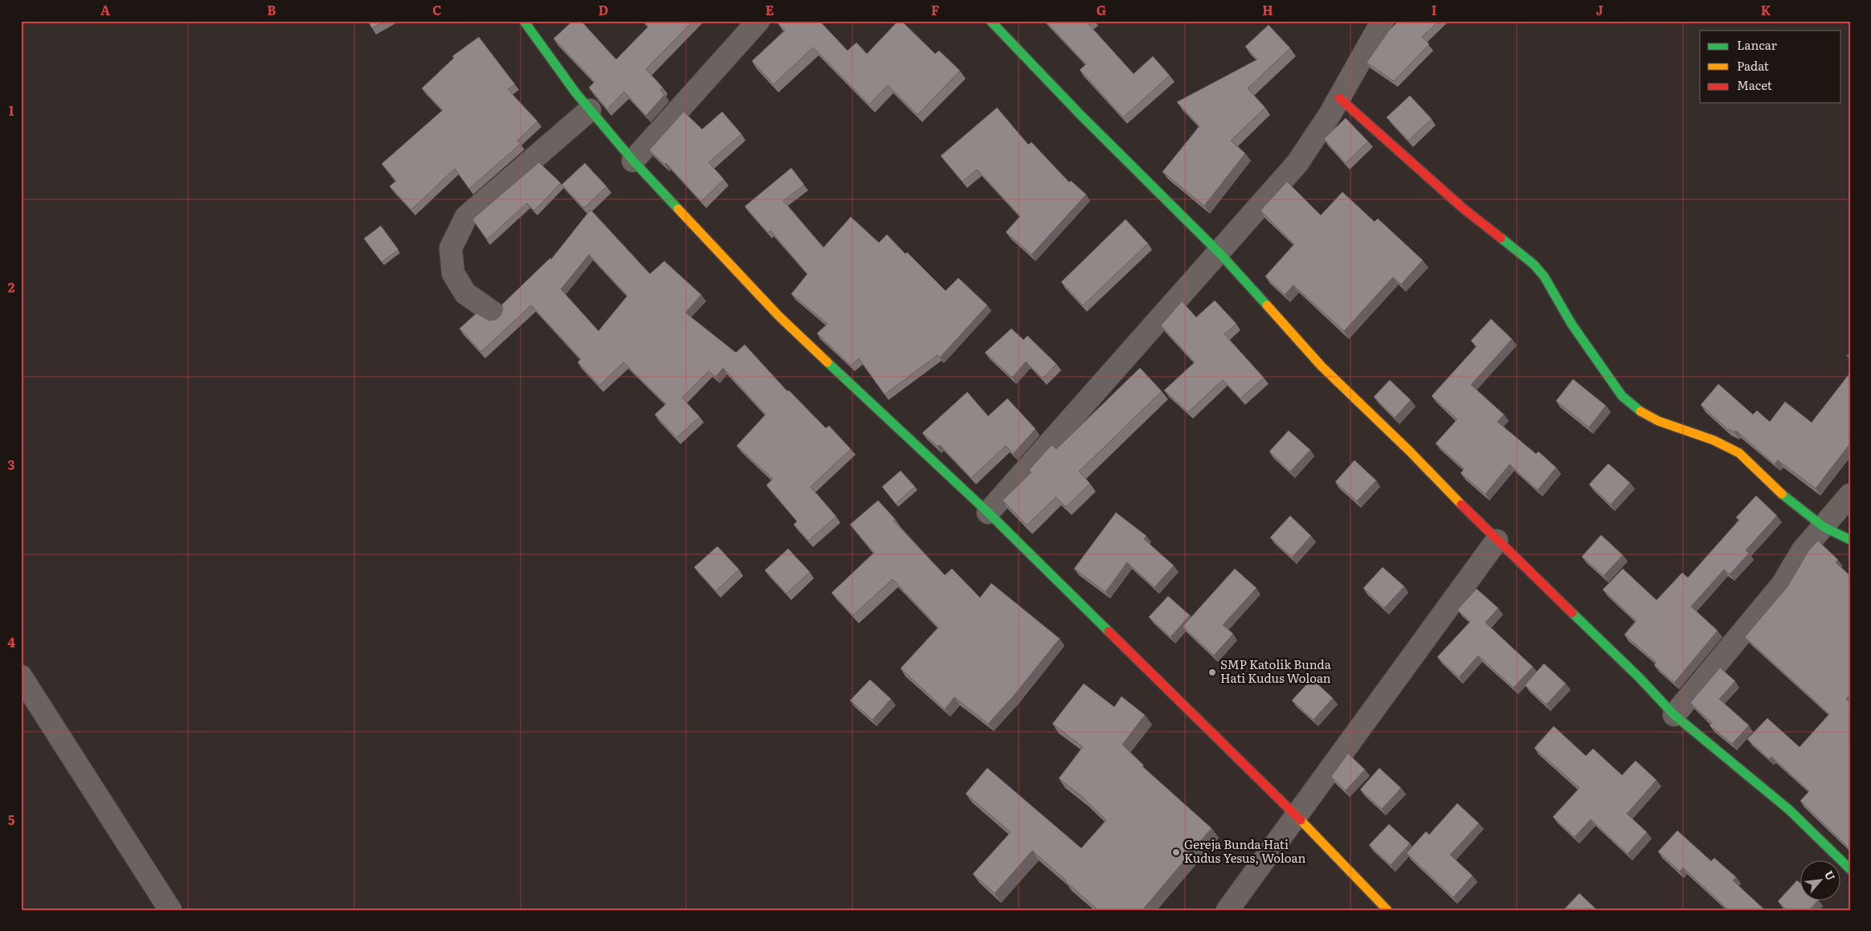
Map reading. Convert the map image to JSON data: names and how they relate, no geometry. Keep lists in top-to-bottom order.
{
  "places": ["SMP Katolik Bunda Hati Kudus Woloan", "Gereja Bunda Hati Kudus Yesus, Woloan"],
  "legend": ["Lancar", "Padat", "Macet"],
  "north": "top right",
  "grid": {
    "columns": [
      "A",
      "B",
      "C",
      "D",
      "E",
      "F",
      "G",
      "H",
      "I",
      "J",
      "K"
    ],
    "rows": [
      "1",
      "2",
      "3",
      "4",
      "5"
    ]
  }
}
